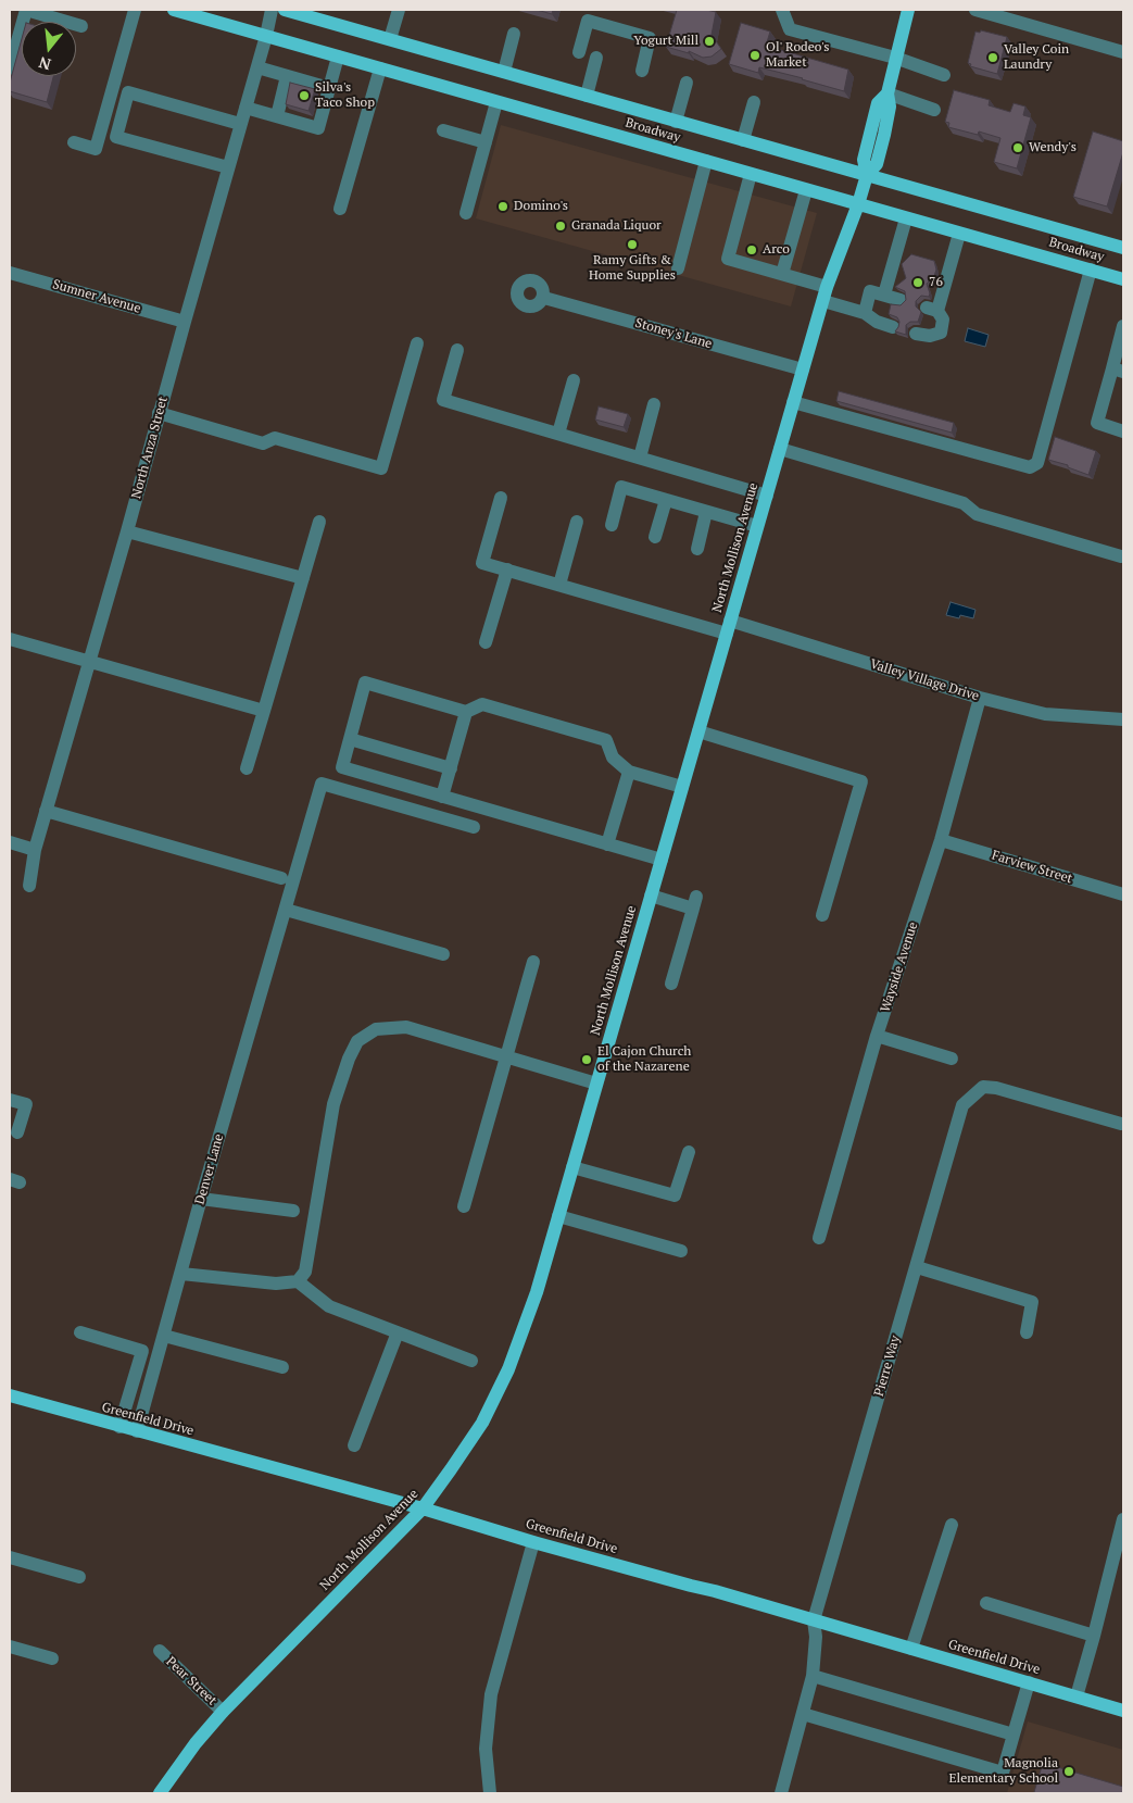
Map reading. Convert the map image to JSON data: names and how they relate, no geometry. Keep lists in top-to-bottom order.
{
  "streets": {
    "main road": ["Broadway", "North Mollison Avenue", "Greenfield Drive"],
    "street": [
      "Sumner Avenue",
      "Stoney's Lane",
      "North Anza Street",
      "Valley Village Drive",
      "Farview Street",
      "Wayside Avenue",
      "Denver Lane",
      "Pierre Way",
      "Pear Street"
    ]
  },
  "crossings": [
    ["Broadway", "North Anza Street"],
    ["Broadway", "North Mollison Avenue"],
    ["Sumner Avenue", "North Anza Street"],
    ["Stoney's Lane", "North Mollison Avenue"],
    ["North Mollison Avenue", "Valley Village Drive"],
    ["North Mollison Avenue", "Greenfield Drive"],
    ["North Mollison Avenue", "Pear Street"],
    ["Valley Village Drive", "Wayside Avenue"],
    ["Farview Street", "Wayside Avenue"],
    ["Denver Lane", "Greenfield Drive"],
    ["Pierre Way", "Greenfield Drive"]
  ],
  "places": [
    "Yogurt Mill",
    "Ol' Rodeo's Market",
    "Valley Coin Laundry",
    "Silva's Taco Shop",
    "Wendy's",
    "Domino's",
    "Granada Liquor",
    "Ramy Gifts & Home Supplies",
    "Arco",
    "76",
    "El Cajon Church of the Nazarene",
    "Magnolia Elementary School"
  ],
  "north": "bottom"
}
